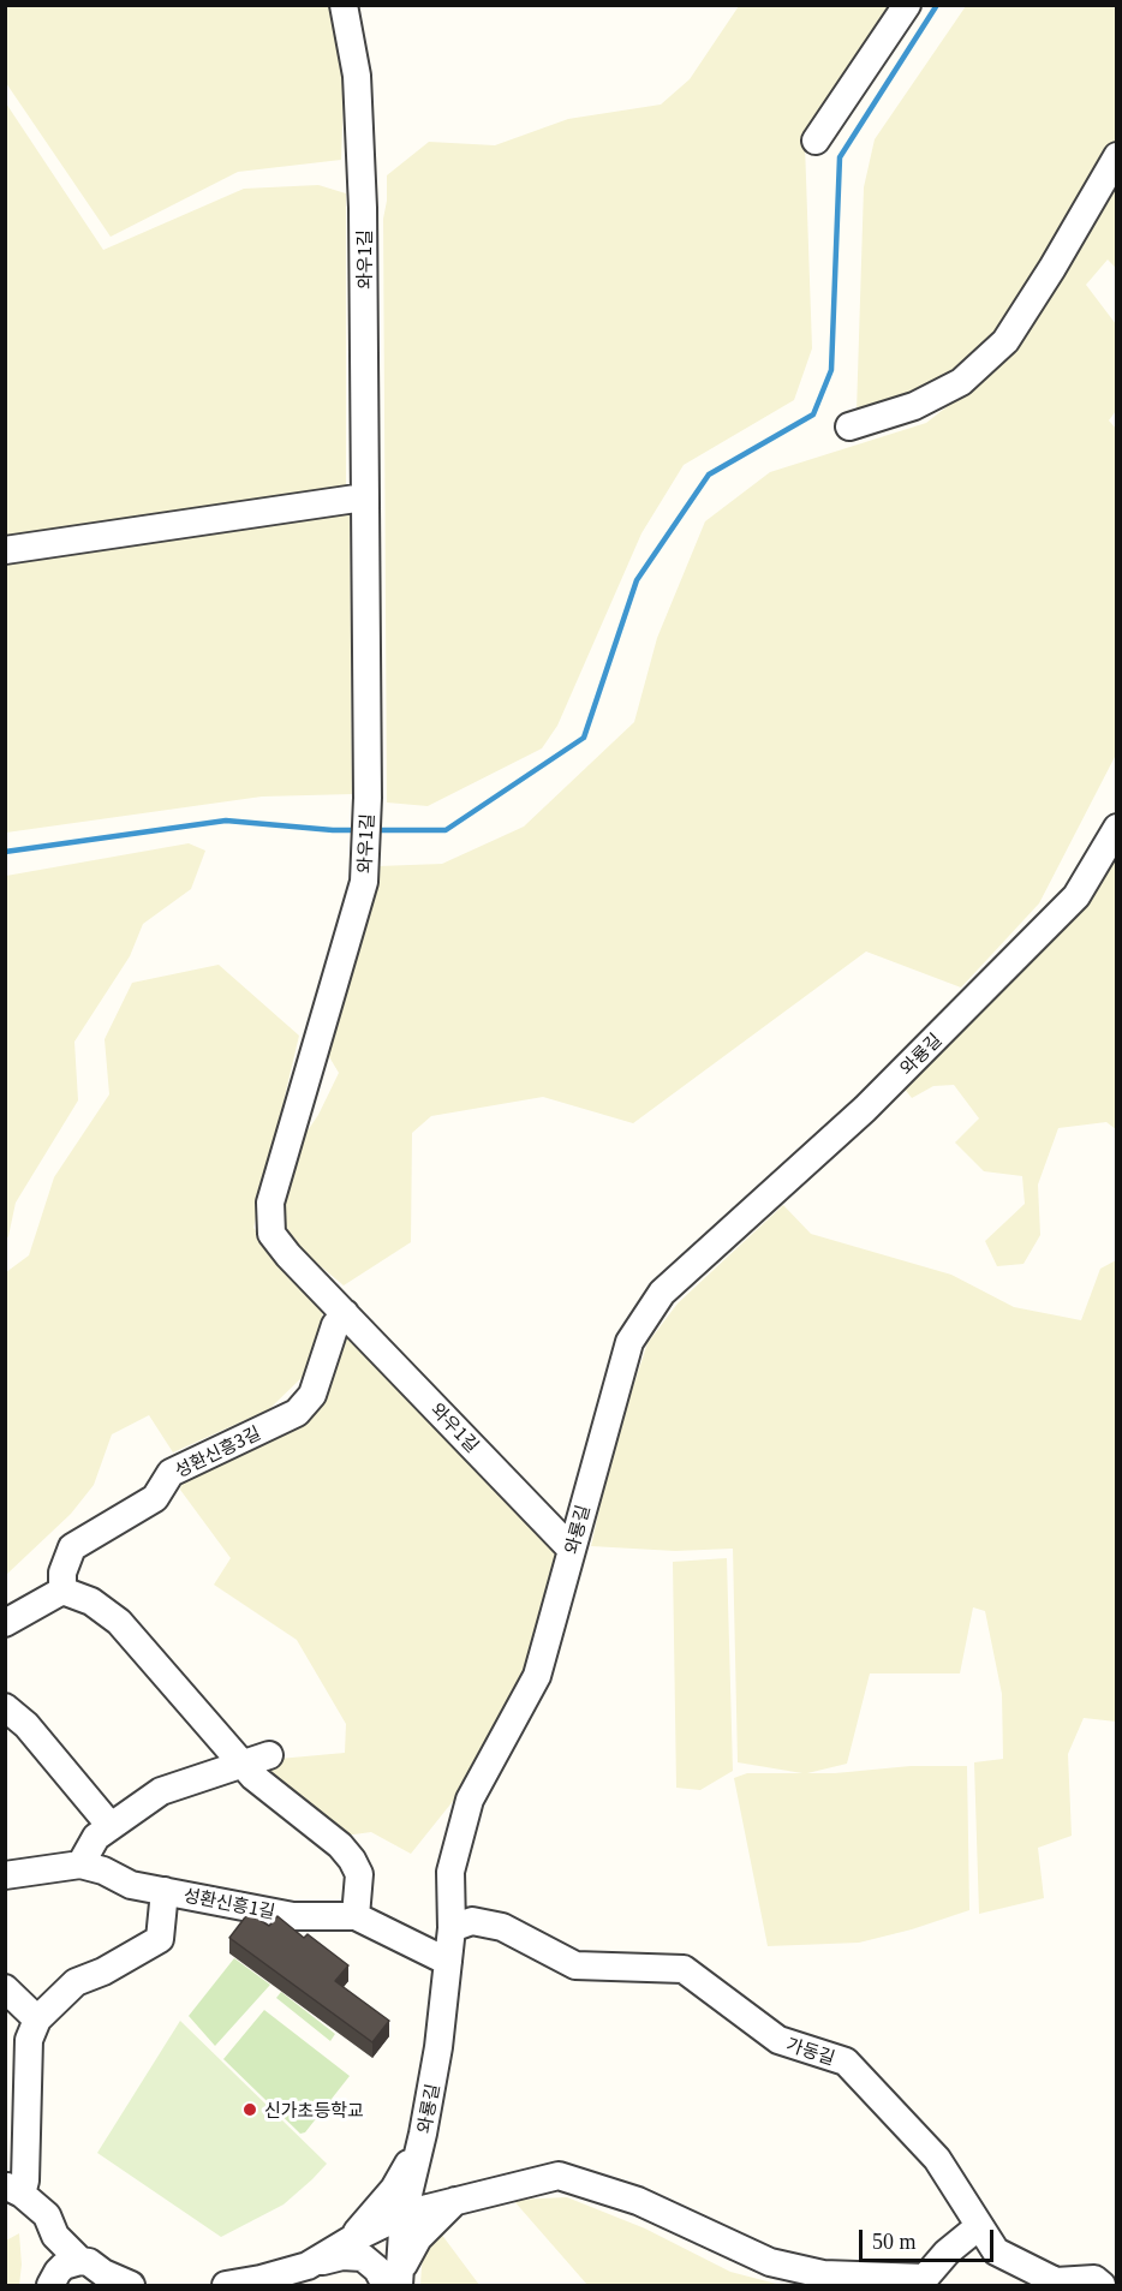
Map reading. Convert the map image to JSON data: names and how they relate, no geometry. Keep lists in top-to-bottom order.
{
  "streets": {
    "street": [
      "와우1길",
      "와룡길",
      "성환신흥3길",
      "성환신흥1길",
      "가동길"
    ]
  },
  "crossings": [
    ["와우1길", "와룡길"],
    ["와우1길", "성환신흥3길"],
    ["와룡길", "성환신흥1길"],
    ["와룡길", "가동길"]
  ],
  "places": ["신가초등학교"],
  "scale_bar": "50 m"
}
